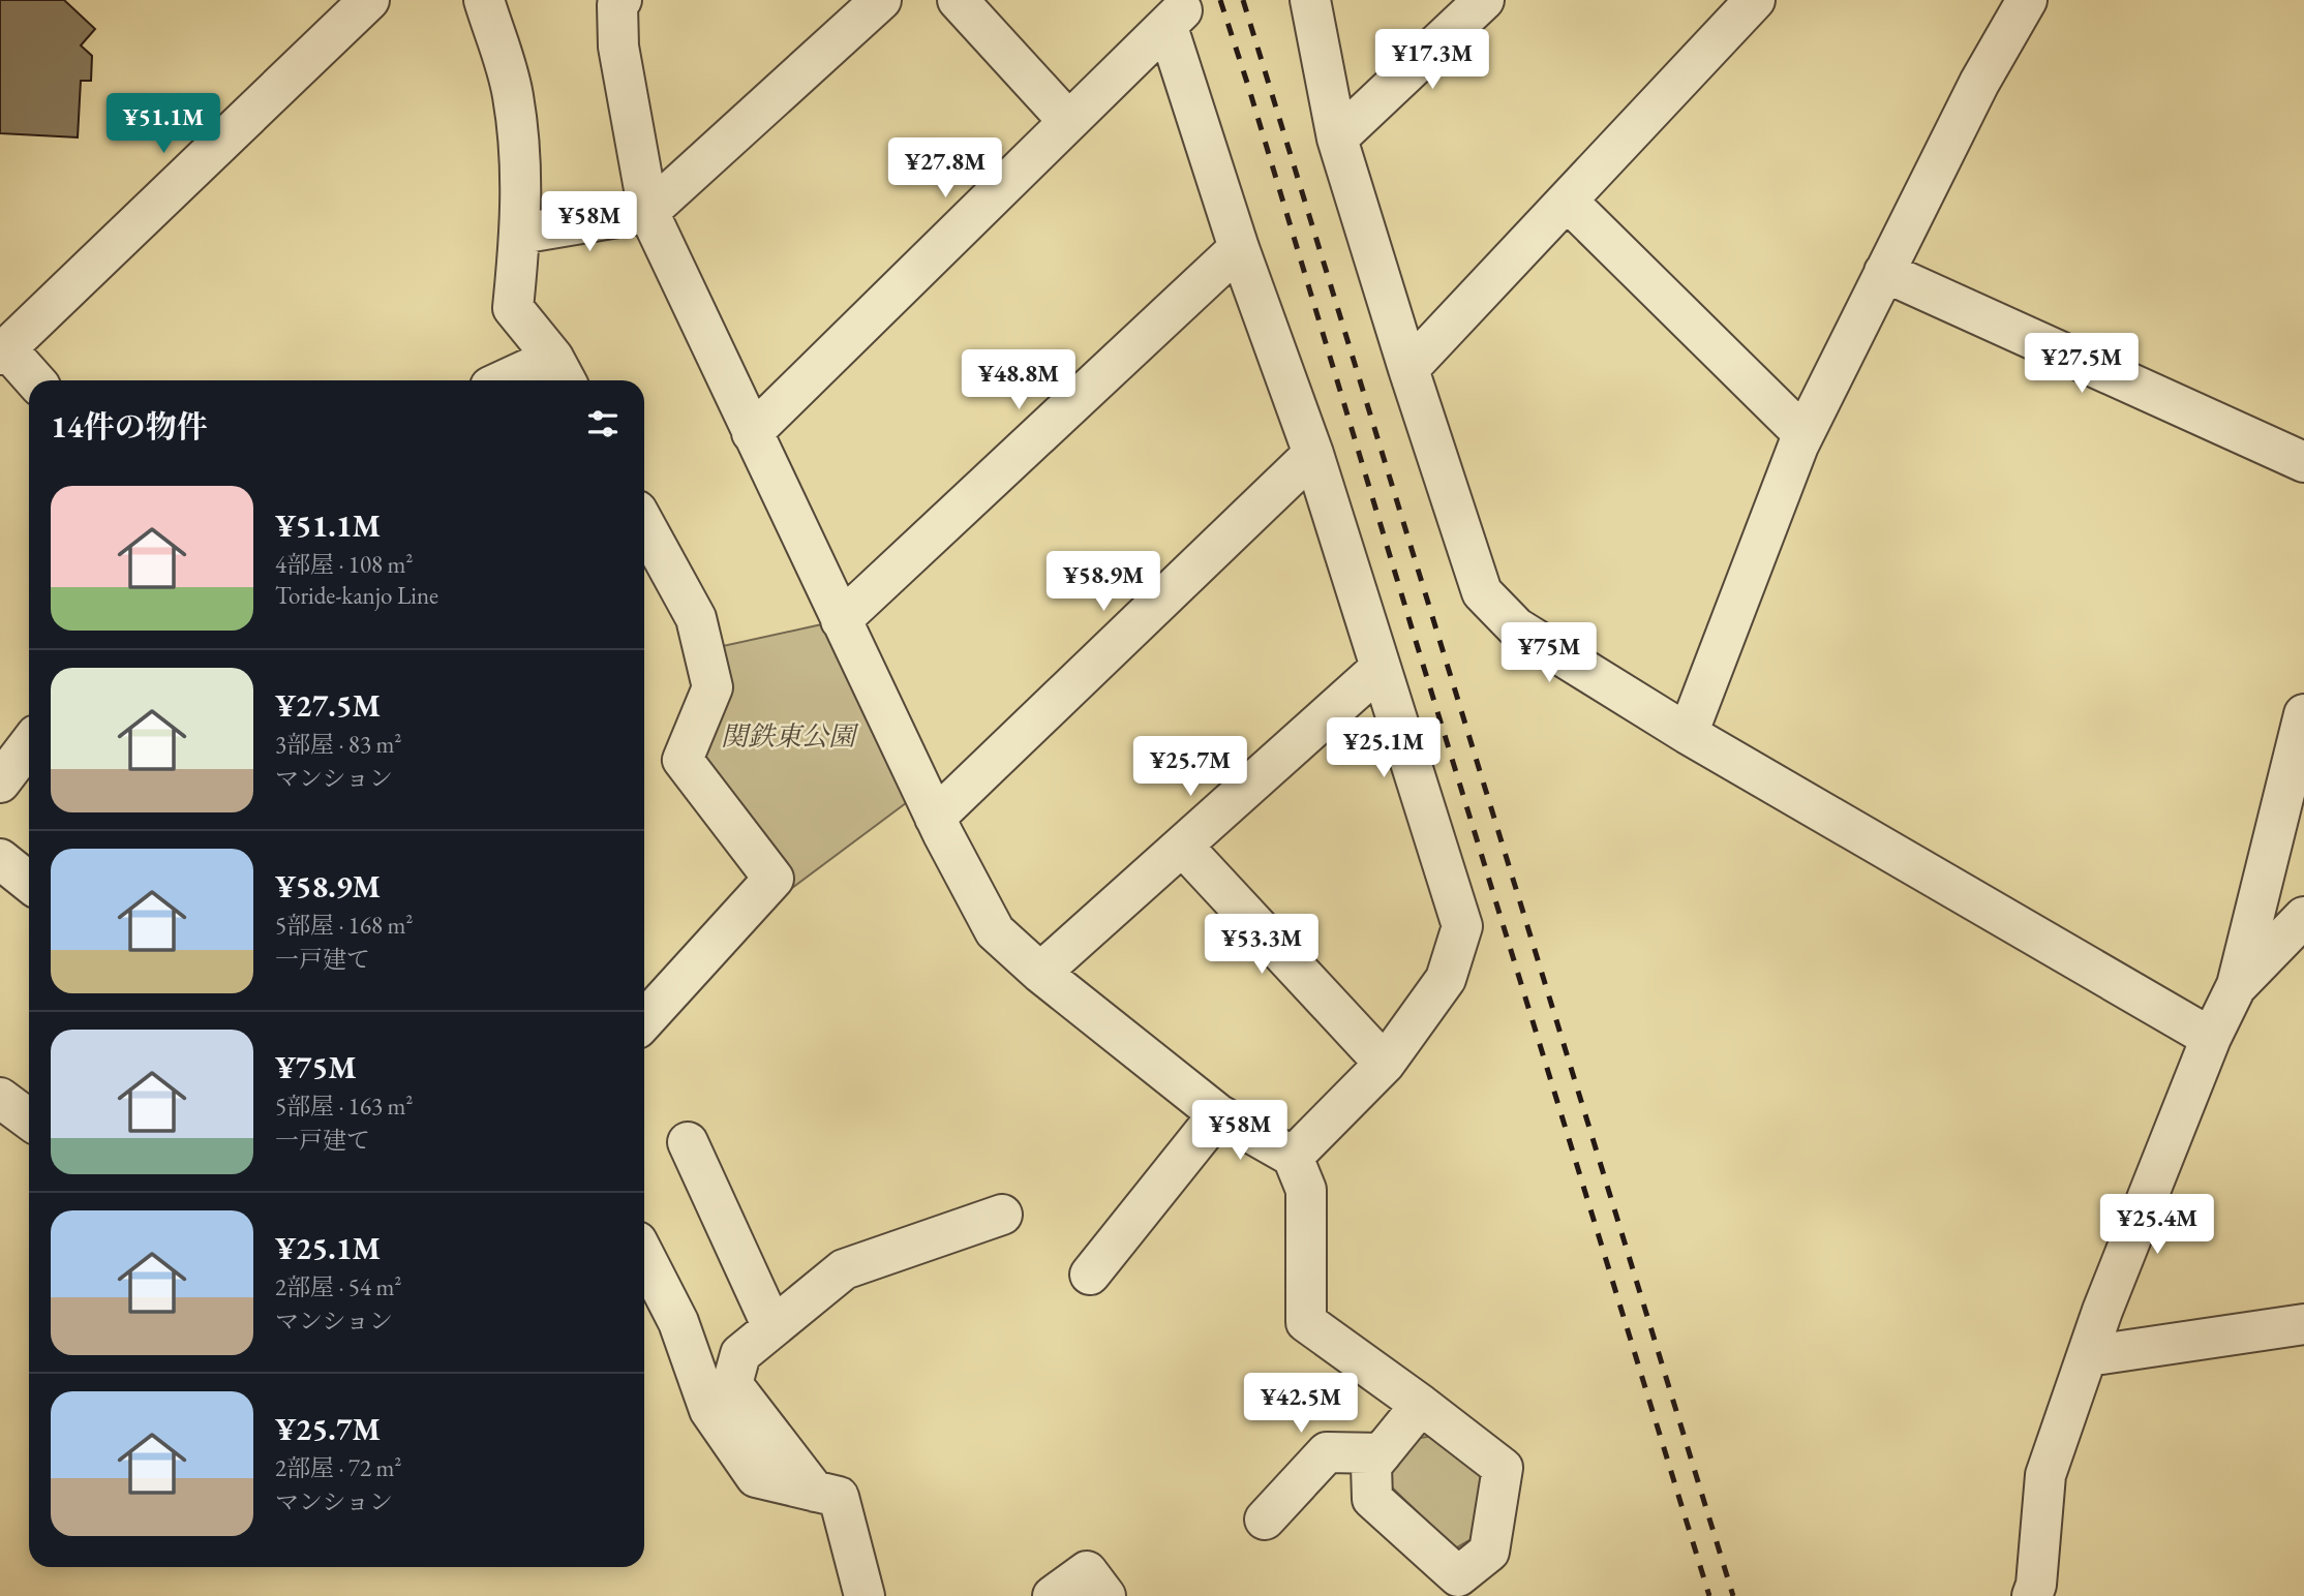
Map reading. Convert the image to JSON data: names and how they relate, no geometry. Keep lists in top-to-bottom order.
{
  "parks": ["関鉄東公園"],
  "page": {
    "price": [
      "¥17.3M",
      "¥51.1M",
      "¥27.8M",
      "¥58M",
      "¥27.5M",
      "¥48.8M",
      "¥58.9M",
      "¥75M",
      "¥25.1M",
      "¥25.7M",
      "¥53.3M",
      "¥58M",
      "¥25.4M",
      "¥42.5M"
    ],
    "heading": "14件の物件",
    "list": [
      {
        "name": "¥51.1M",
        "note": "4部屋 · 108 m² · Toride-kanjo Line"
      },
      {
        "name": "¥27.5M",
        "note": "3部屋 · 83 m² · マンション"
      },
      {
        "name": "¥58.9M",
        "note": "5部屋 · 168 m² · 一戸建て"
      },
      {
        "name": "¥75M",
        "note": "5部屋 · 163 m² · 一戸建て"
      },
      {
        "name": "¥25.1M",
        "note": "2部屋 · 54 m² · マンション"
      },
      {
        "name": "¥25.7M",
        "note": "2部屋 · 72 m² · マンション"
      }
    ]
  }
}
